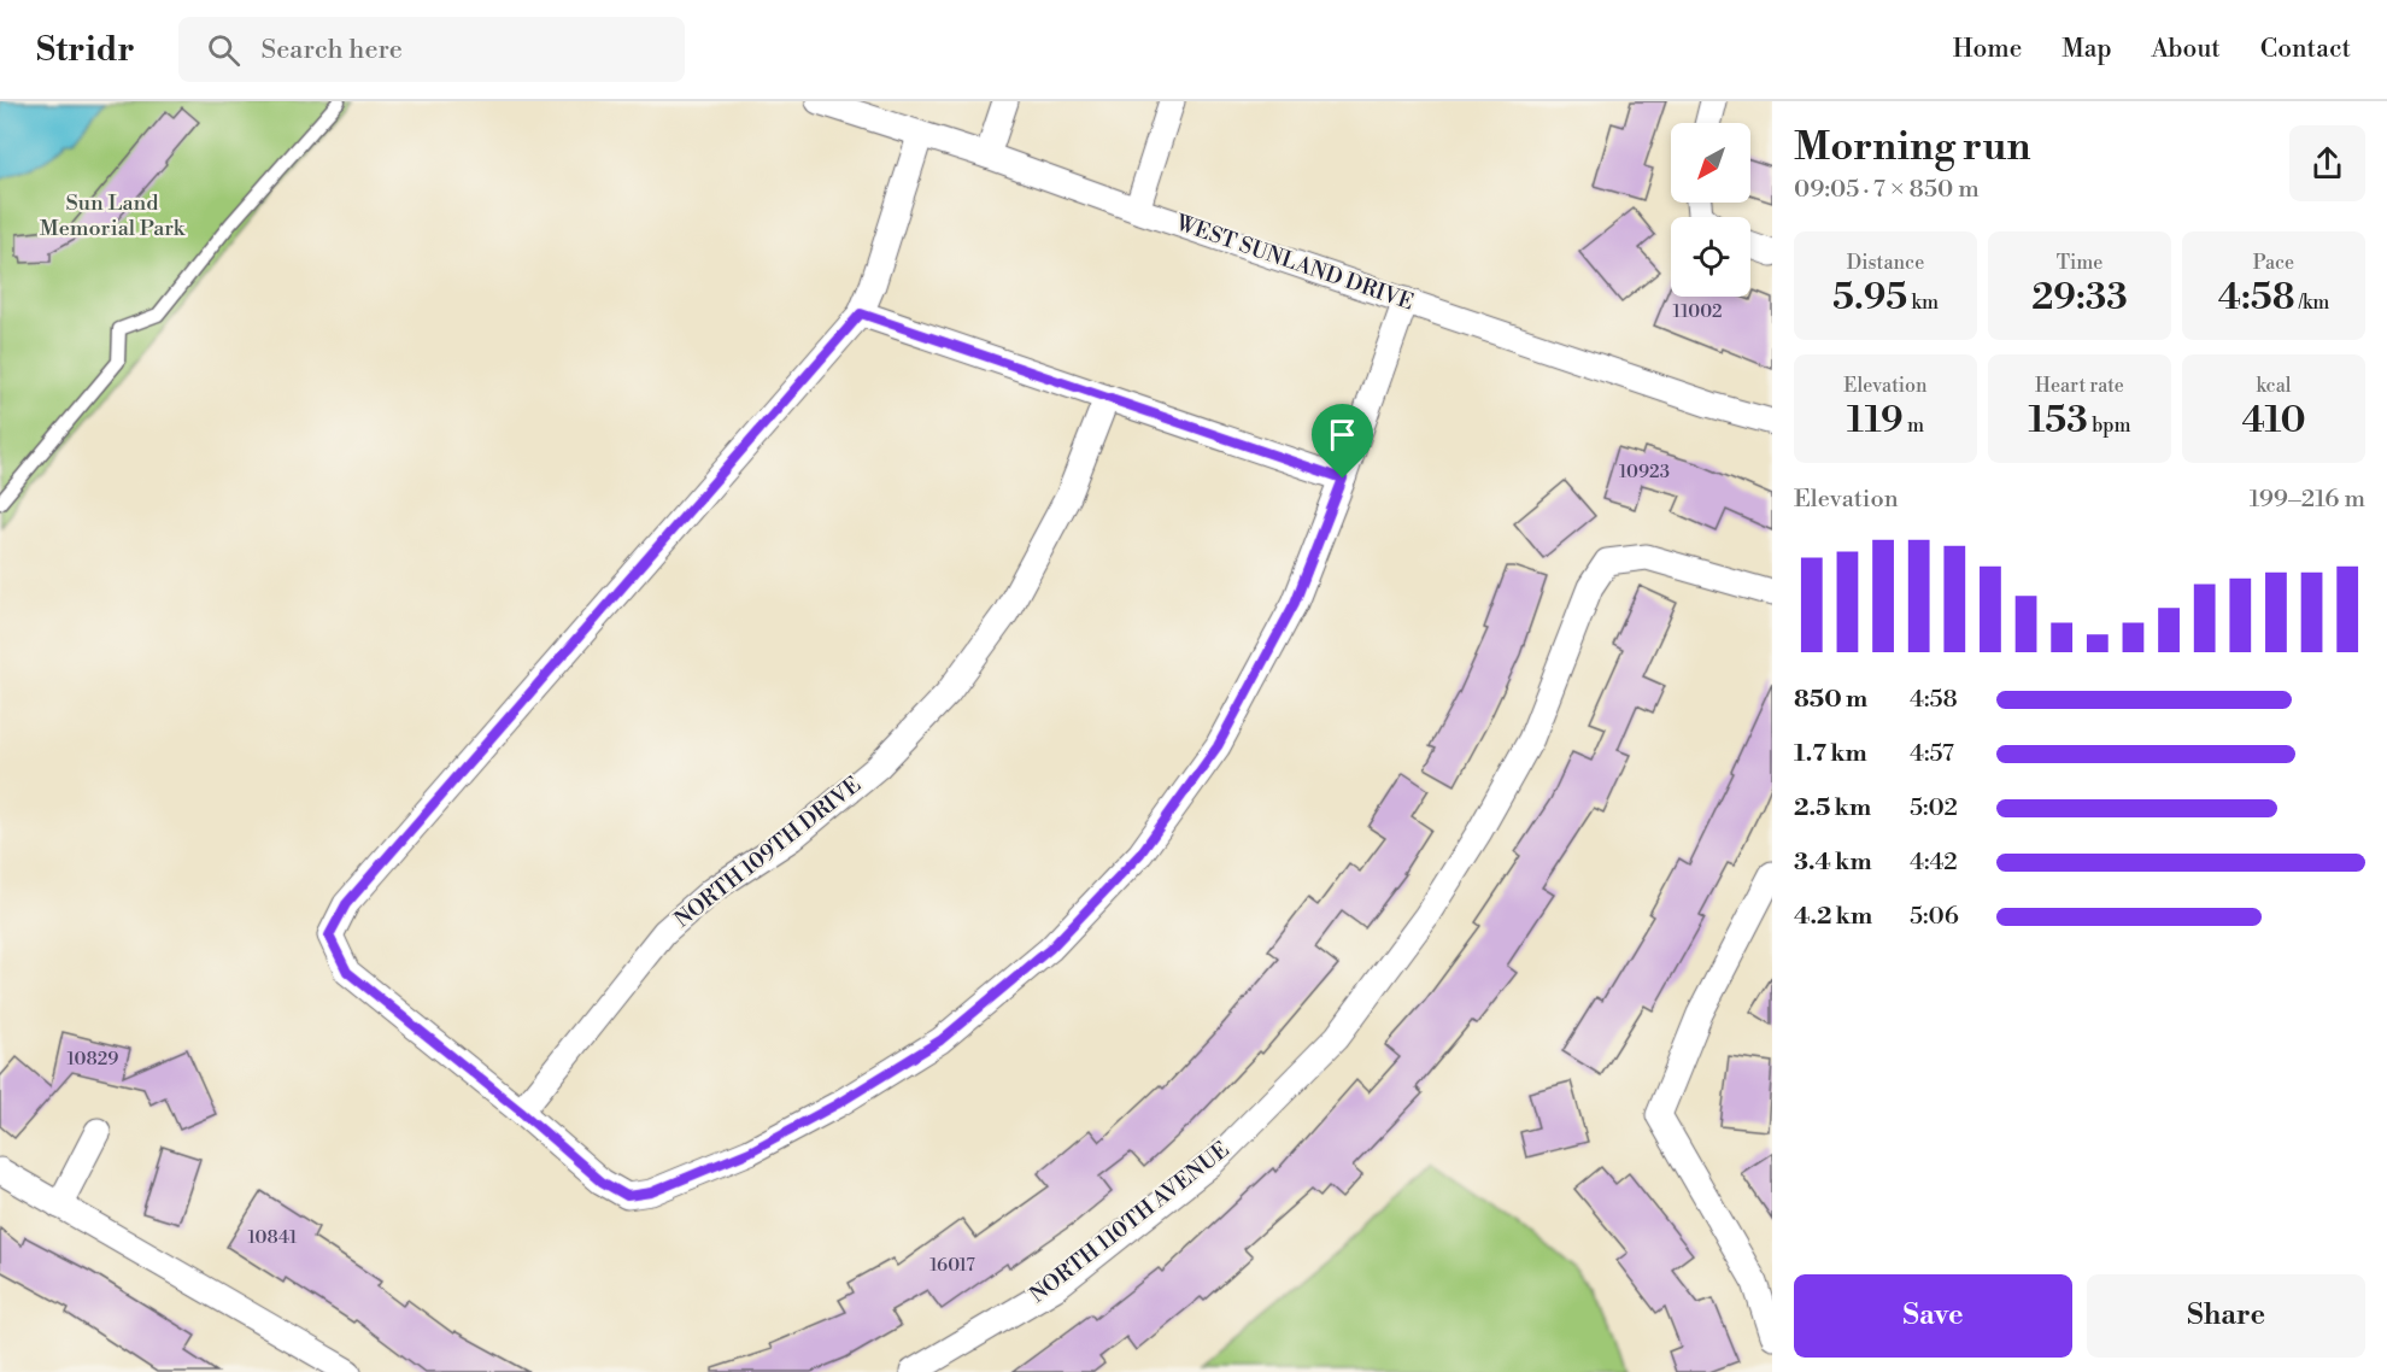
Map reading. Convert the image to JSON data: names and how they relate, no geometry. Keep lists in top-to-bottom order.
{
  "streets": {
    "street": ["WEST SUNLAND DRIVE", "NORTH 109TH DRIVE", "NORTH 110TH AVENUE"]
  },
  "parks": ["Sun Land Memorial Park"],
  "house_numbers": [
    "11002",
    "10923",
    "10829",
    "10841",
    "16017"
  ],
  "north": "bottom left",
  "page": {
    "header": "Stridr",
    "search": "Search here",
    "nav": [
      "Home",
      "Map",
      "About",
      "Contact"
    ],
    "heading": ["Morning run", "09:05 · 7 × 850 m"],
    "stats": [
      ["Distance", "5.95 km"],
      ["Time", "29:33"],
      ["Pace", "4:58 /km"],
      ["Elevation", "119 m"],
      ["Heart rate", "153 bpm"],
      ["kcal", "410"]
    ],
    "chart": ["Elevation", "199–216 m"],
    "list": [
      {
        "name": "850 m",
        "note": "4:58"
      },
      {
        "name": "1.7 km",
        "note": "4:57"
      },
      {
        "name": "2.5 km",
        "note": "5:02"
      },
      {
        "name": "3.4 km",
        "note": "4:42"
      },
      {
        "name": "4.2 km",
        "note": "5:06"
      }
    ],
    "buttons": ["Save", "Share"]
  }
}
